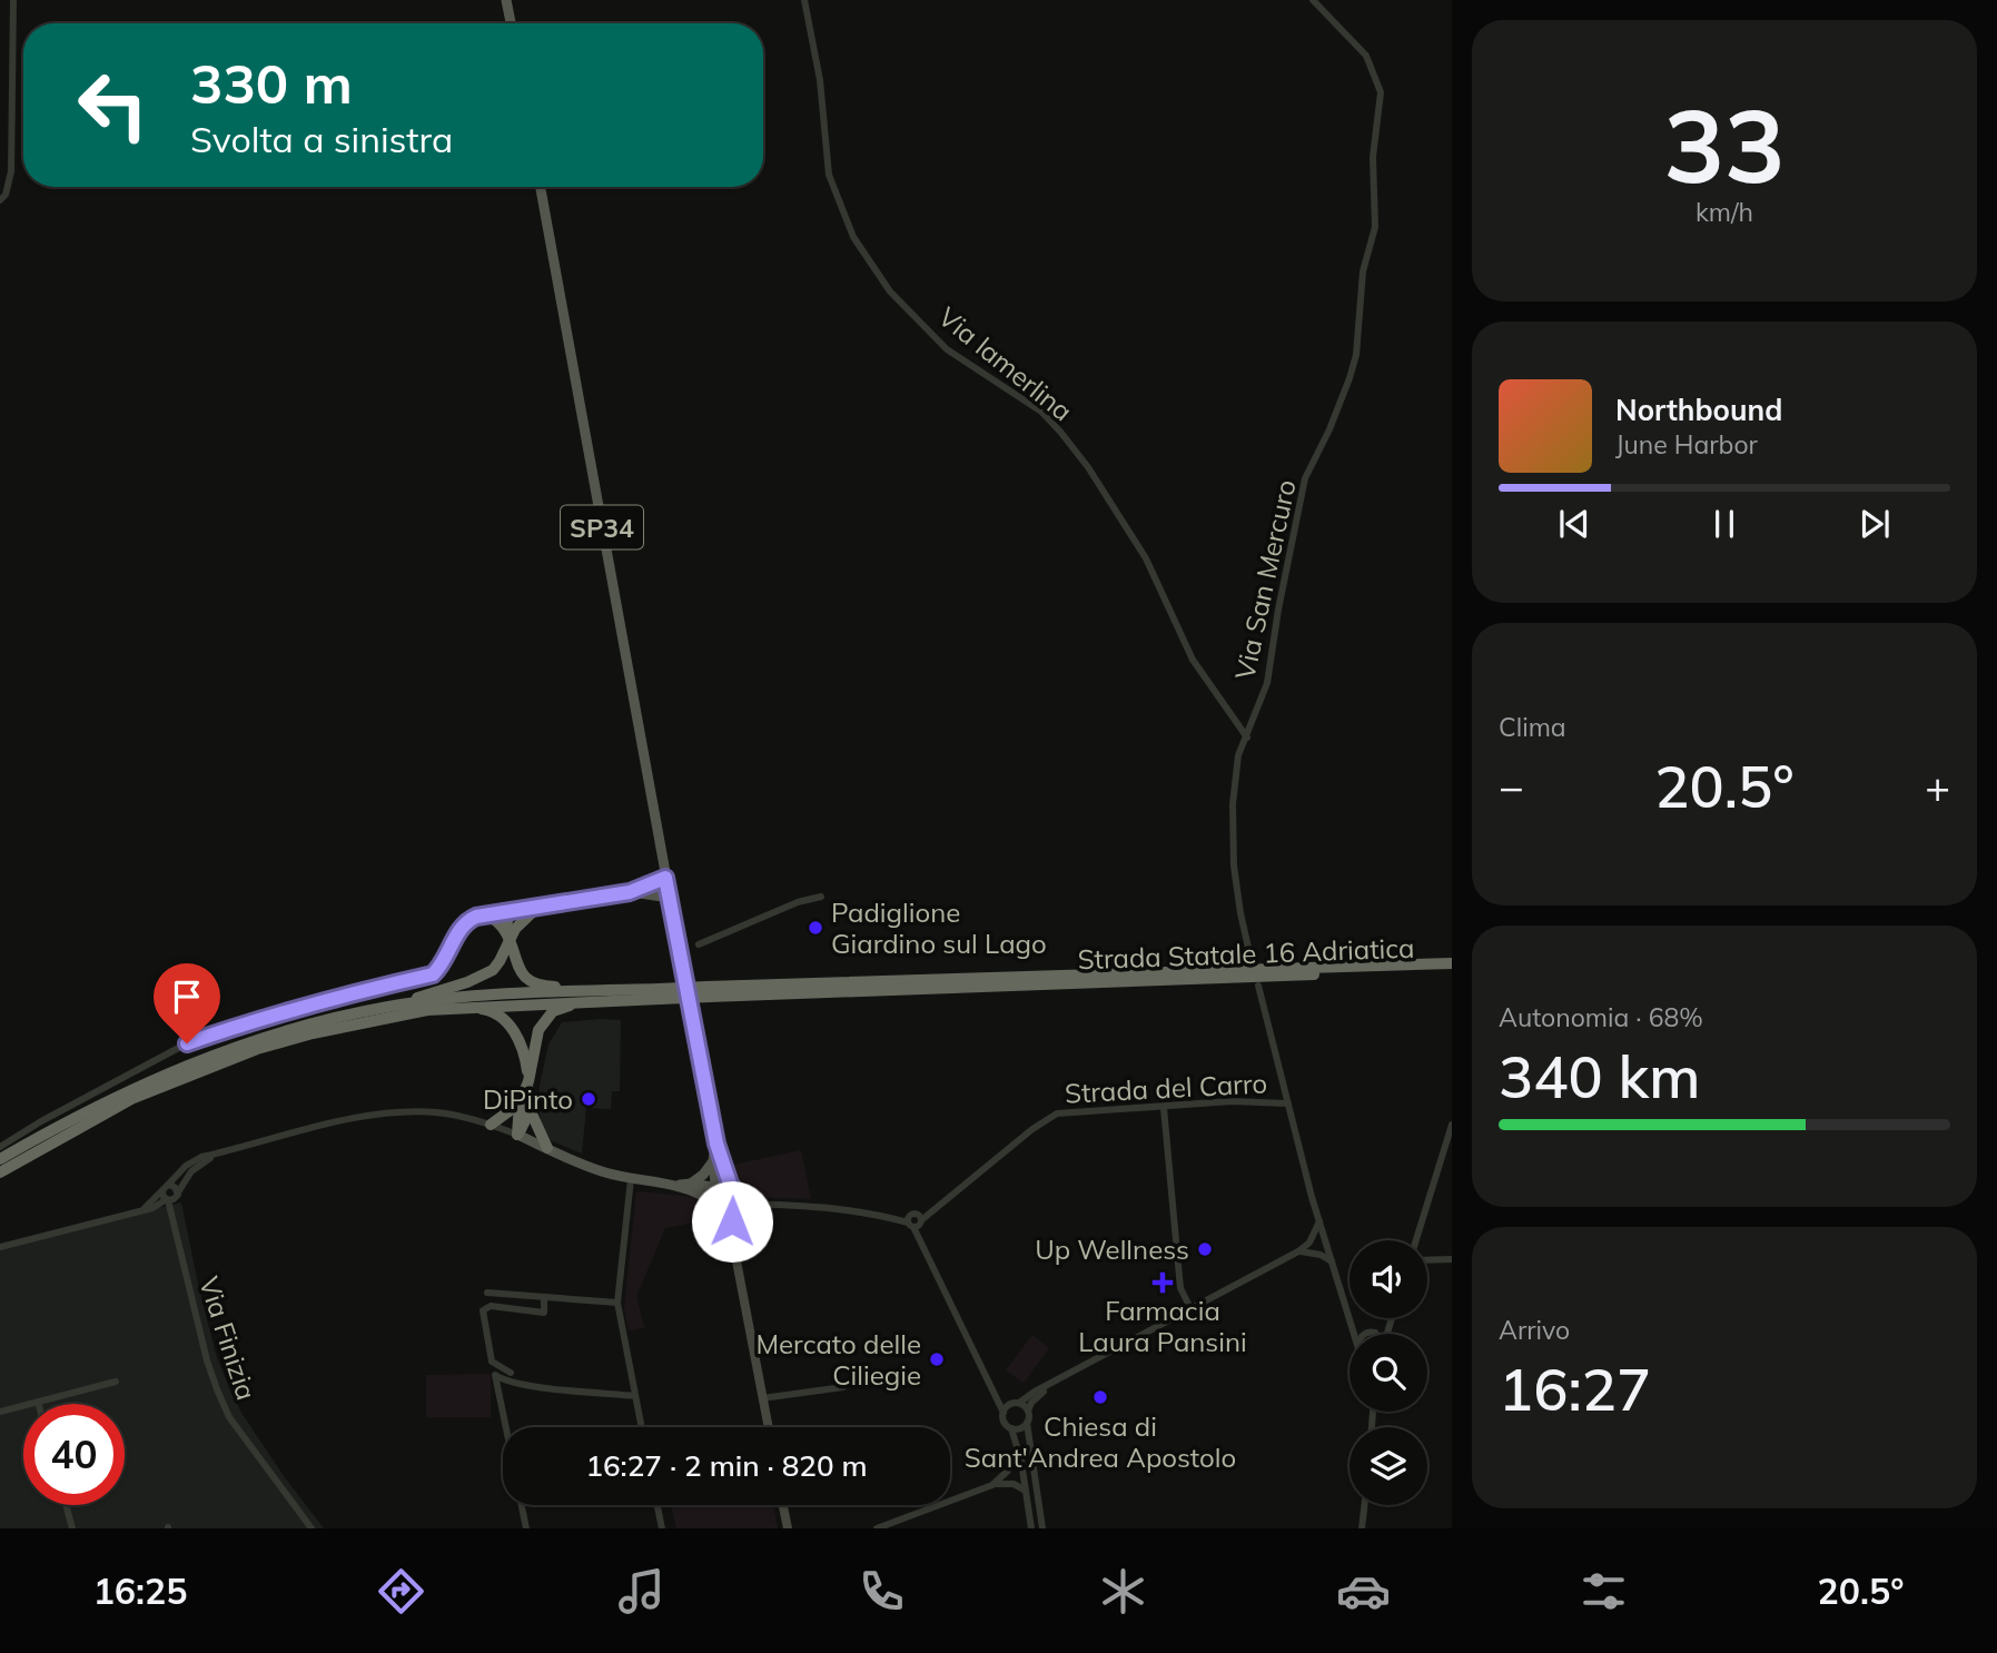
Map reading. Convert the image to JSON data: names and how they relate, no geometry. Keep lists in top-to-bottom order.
{
  "streets": {
    "highway": ["Strada Statale 16 Adriatica"],
    "main road": ["SP34"],
    "street": [
      "Via lamerlina",
      "Via San Mercuro",
      "Strada del Carro",
      "Via Finizia"
    ]
  },
  "crossings": [
    ["Via lamerlina", "Via San Mercuro"]
  ],
  "places": {
    "other": [
      "Padiglione Giardino sul Lago",
      "DiPinto",
      "Up Wellness",
      "Mercato delle Ciliegie",
      "Chiesa di Sant'Andrea Apostolo"
    ],
    "health": ["Farmacia Laura Pansini"]
  },
  "page": {
    "tile": [
      ["33", "km/h"],
      "Clima",
      ["Autonomia · 68%", "340 km"],
      ["Arrivo", "16:27"]
    ],
    "turn": ["330 m", "Svolta a sinistra"],
    "song": ["Northbound", "June Harbor"],
    "heat": ["−", "20.5°", "+"],
    "limit": "40",
    "trip": "16:27 · 2 min · 820 m",
    "tabs": ["16:25", "20.5°"]
  }
}
